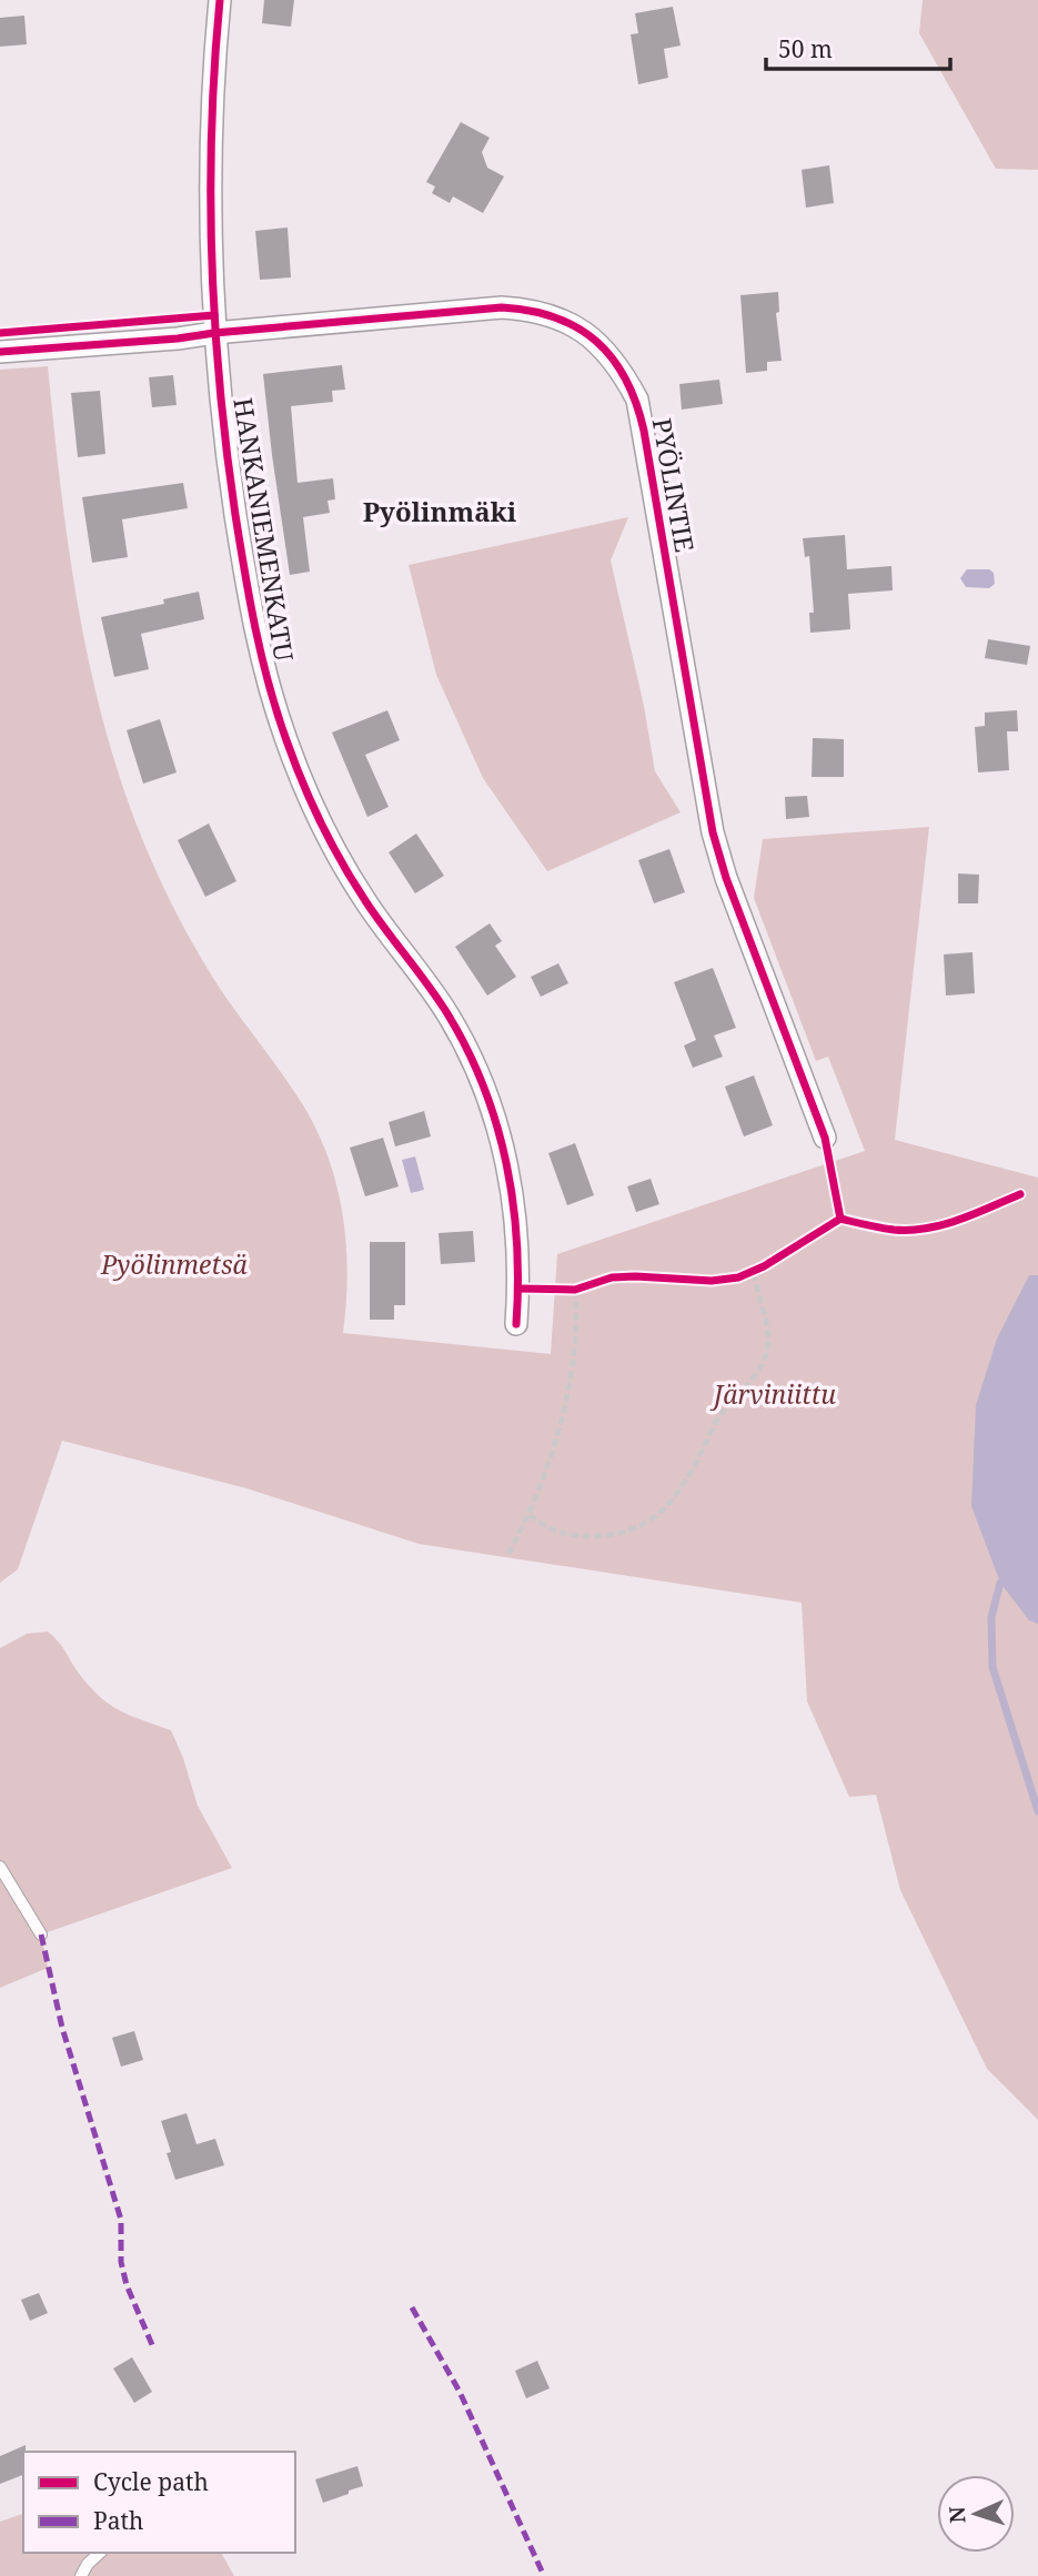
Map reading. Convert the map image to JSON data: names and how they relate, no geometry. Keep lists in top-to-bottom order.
{
  "streets": {
    "street": ["PYÖLINTIE", "HANKANIEMENKATU"]
  },
  "crossings": [
    ["PYÖLINTIE", "HANKANIEMENKATU"]
  ],
  "districts": ["Pyölinmäki"],
  "parks": ["Pyölinmetsä", "Järviniittu"],
  "legend": ["Cycle path", "Path"],
  "scale_bar": "50 m",
  "north": "left"
}
